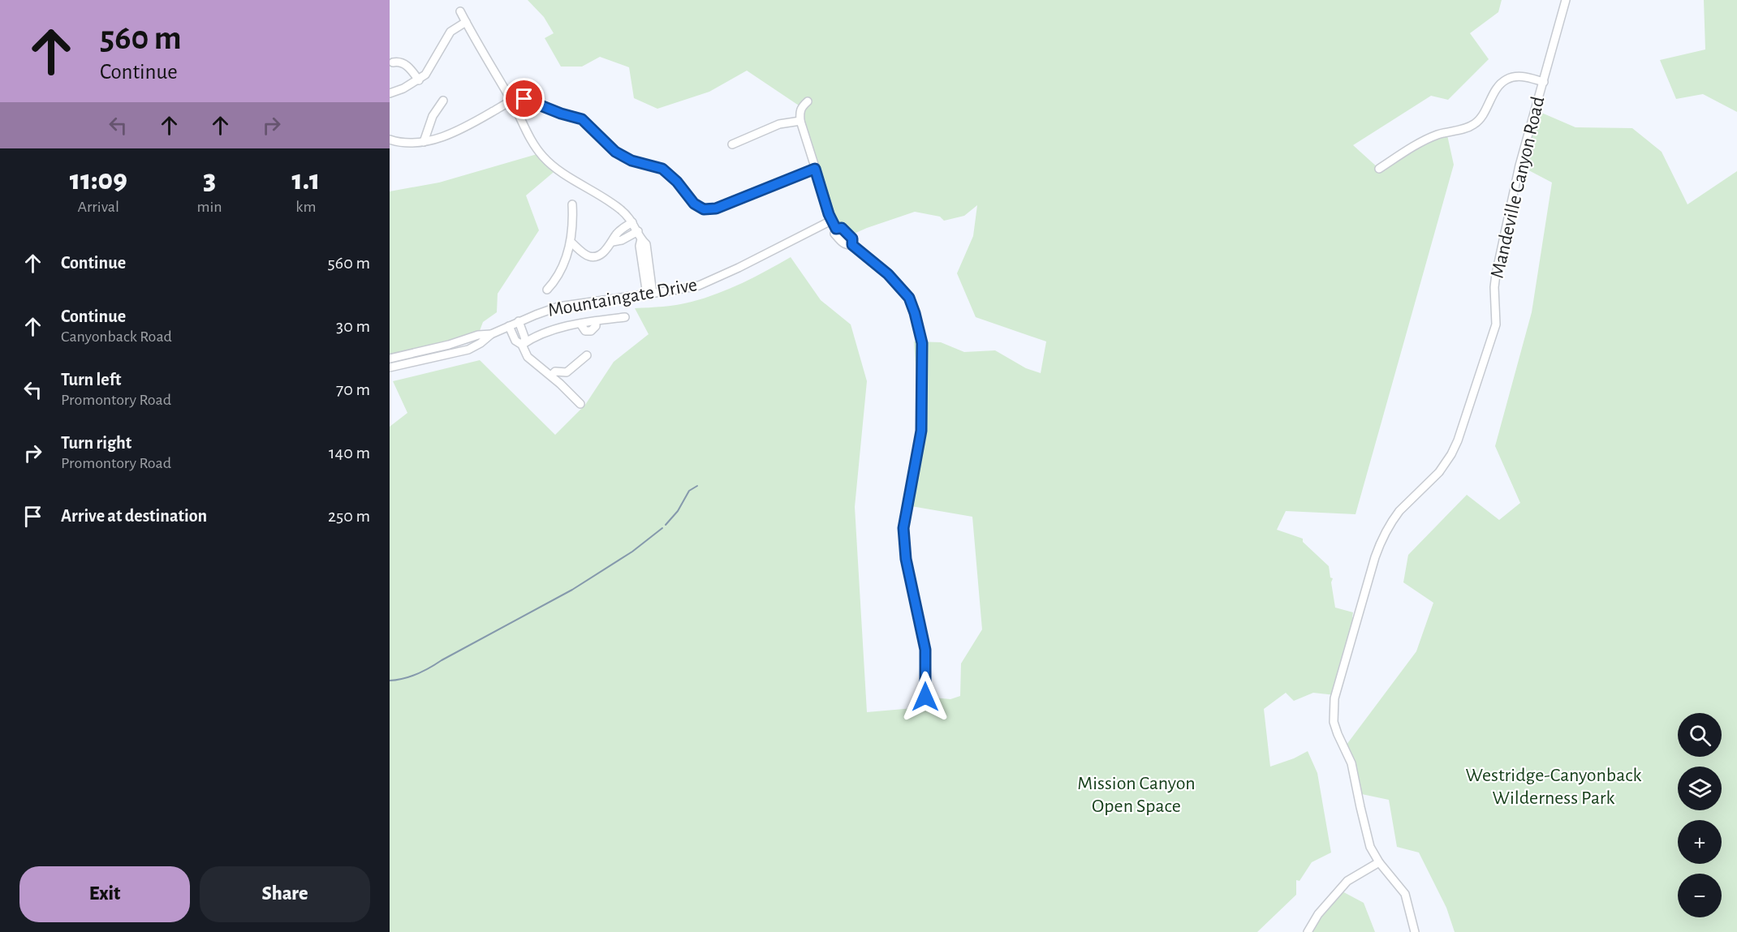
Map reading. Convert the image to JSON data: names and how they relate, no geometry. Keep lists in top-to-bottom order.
{
  "streets": {
    "street": ["Mandeville Canyon Road", "Mountaingate Drive"]
  },
  "parks": ["Westridge-Canyonback Wilderness Park", "Mission Canyon Open Space"],
  "page": {
    "turn": ["560 m", "Continue"],
    "eta": [
      "11:09",
      "Arrival",
      "3",
      "min",
      "1.1",
      "km"
    ],
    "list": [
      {
        "name": "Continue",
        "value": "560 m"
      },
      {
        "name": "Continue",
        "note": "Canyonback Road",
        "value": "30 m"
      },
      {
        "name": "Turn left",
        "note": "Promontory Road",
        "value": "70 m"
      },
      {
        "name": "Turn right",
        "note": "Promontory Road",
        "value": "140 m"
      },
      {
        "name": "Arrive at destination",
        "value": "250 m"
      }
    ],
    "map_buttons": ["+", "−"],
    "buttons": ["Exit", "Share"]
  }
}
